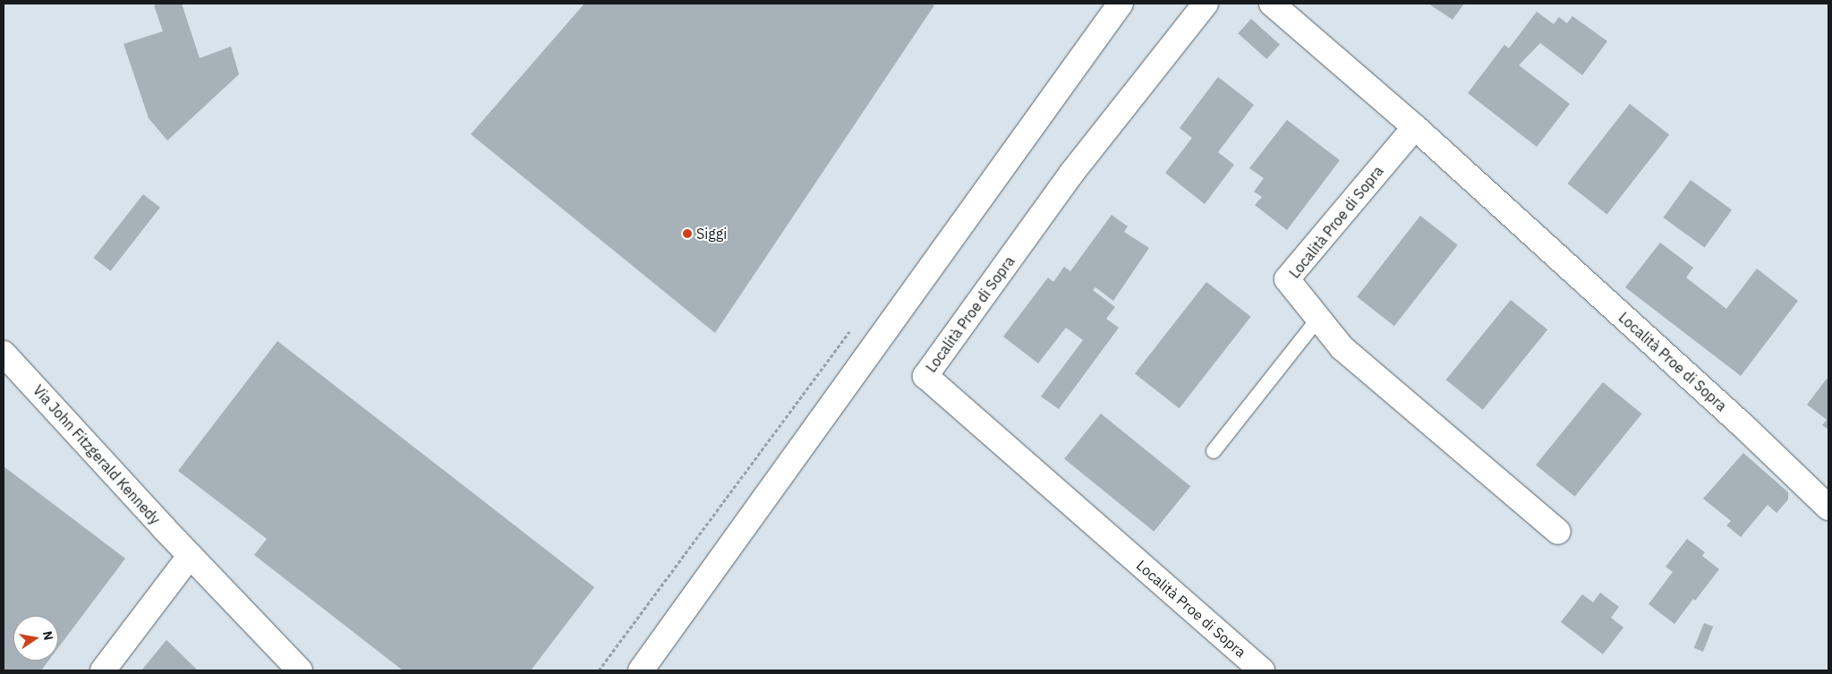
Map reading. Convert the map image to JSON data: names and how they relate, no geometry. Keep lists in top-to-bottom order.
{
  "streets": {
    "street": ["Località Proe di Sopra", "Via John Fitzgerald Kennedy"]
  },
  "places": ["Siggi"],
  "north": "right"
}
